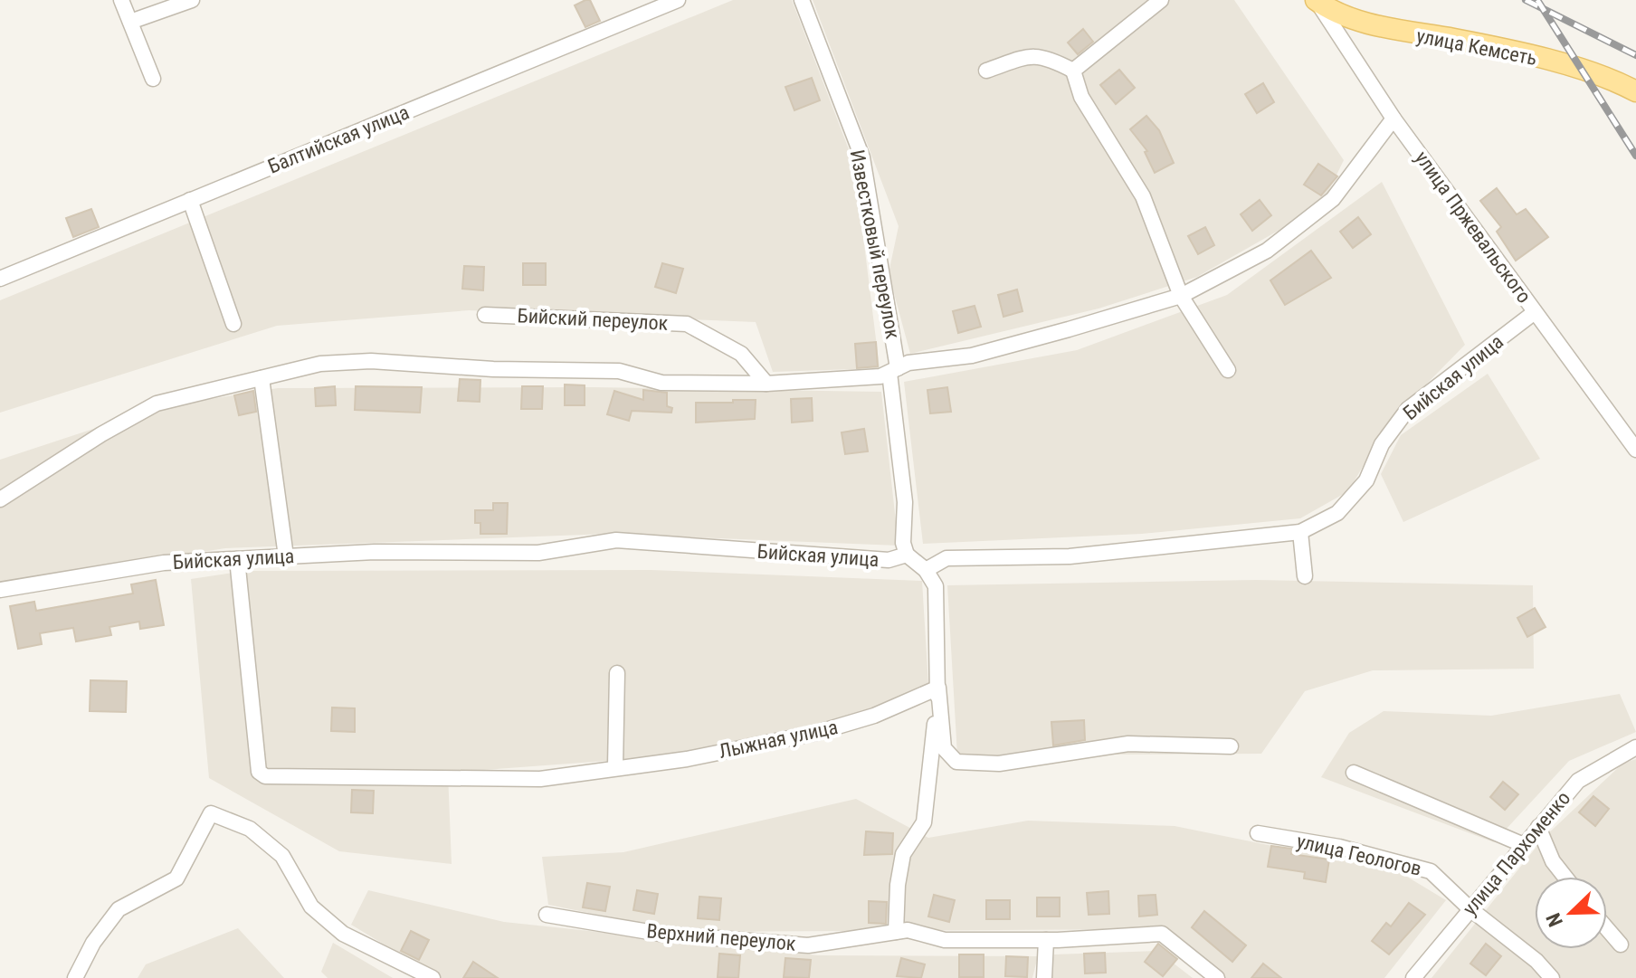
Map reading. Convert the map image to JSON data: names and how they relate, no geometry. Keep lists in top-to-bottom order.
{
  "streets": {
    "main road": ["улица Кемсеть"],
    "street": [
      "Балтийская улица",
      "улица Пржевальского",
      "Известковый переулок",
      "Бийский переулок",
      "Бийская улица",
      "Лыжная улица",
      "улица Пархоменко",
      "улица Геологов",
      "Верхний переулок"
    ]
  },
  "crossings": [
    ["улица Кемсеть", "улица Пржевальского"],
    ["улица Пржевальского", "Бийская улица"],
    ["Известковый переулок", "Бийская улица"],
    ["Бийская улица", "Лыжная улица"],
    ["улица Пархоменко", "улица Геологов"]
  ],
  "north": "bottom left"
}
